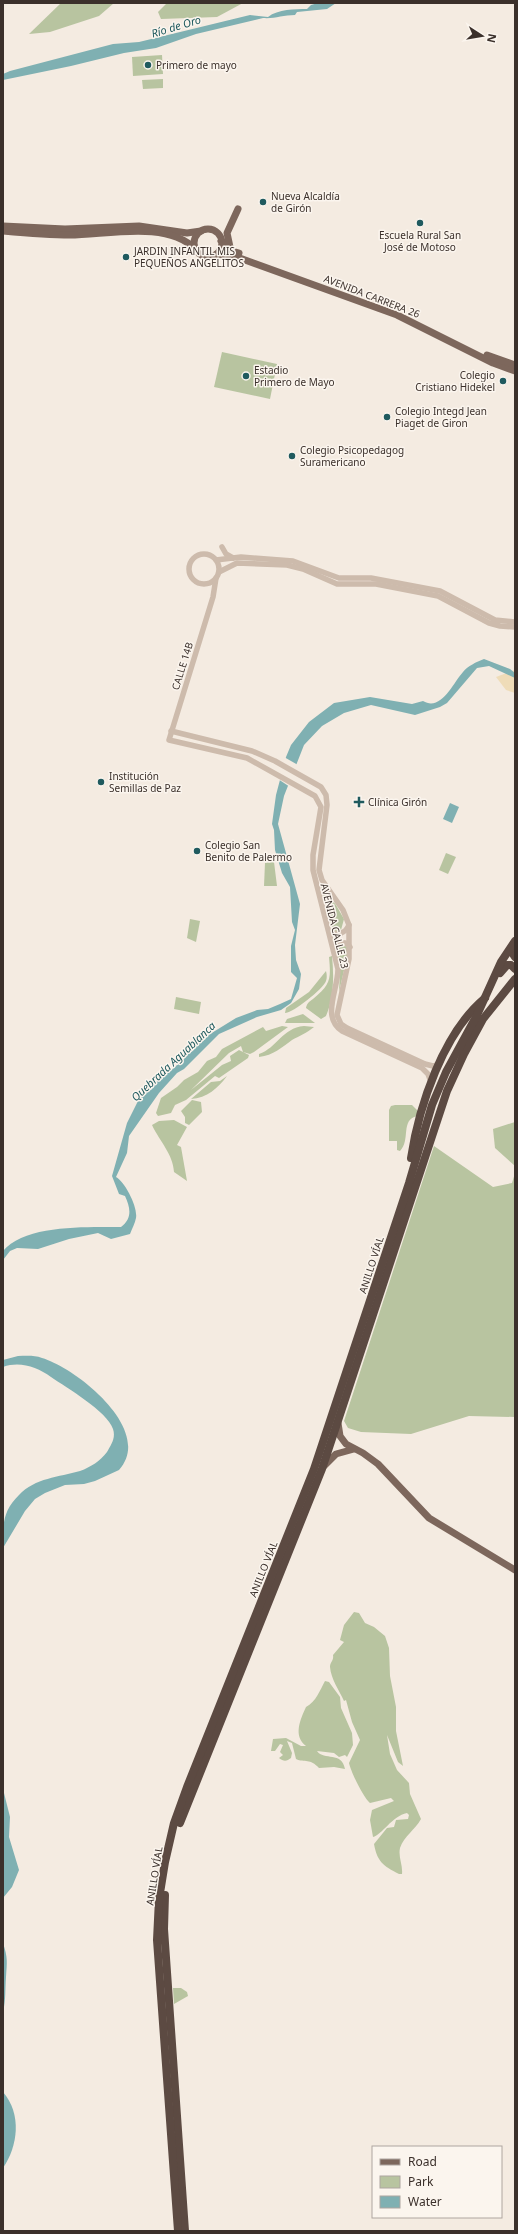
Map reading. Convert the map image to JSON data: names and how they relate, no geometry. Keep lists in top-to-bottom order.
{
  "streets": {
    "highway": ["ANILLO VÍAL"],
    "main road": ["AVENIDA CARRERA 26"],
    "street": ["CALLE 14B", "AVENIDA CALLE 23"]
  },
  "crossings": [
    ["CALLE 14B", "AVENIDA CALLE 23"]
  ],
  "water": ["Río de Oro", "Quebrada Aguablanca"],
  "places": {
    "other": [
      "Primero de mayo",
      "Nueva Alcaldía de Girón",
      "Escuela Rural San José de Motoso",
      "JARDIN INFANTIL MIS PEQUEÑOS ANGELITOS",
      "Estadio Primero de Mayo",
      "Colegio Cristiano Hidekel",
      "Colegio Integd Jean Piaget de Giron",
      "Colegio Psicopedagog Suramericano",
      "Institución Semillas de Paz",
      "Colegio San Benito de Palermo"
    ],
    "health": ["Clínica Girón"]
  },
  "legend": ["Road", "Park", "Water"],
  "north": "right"
}
